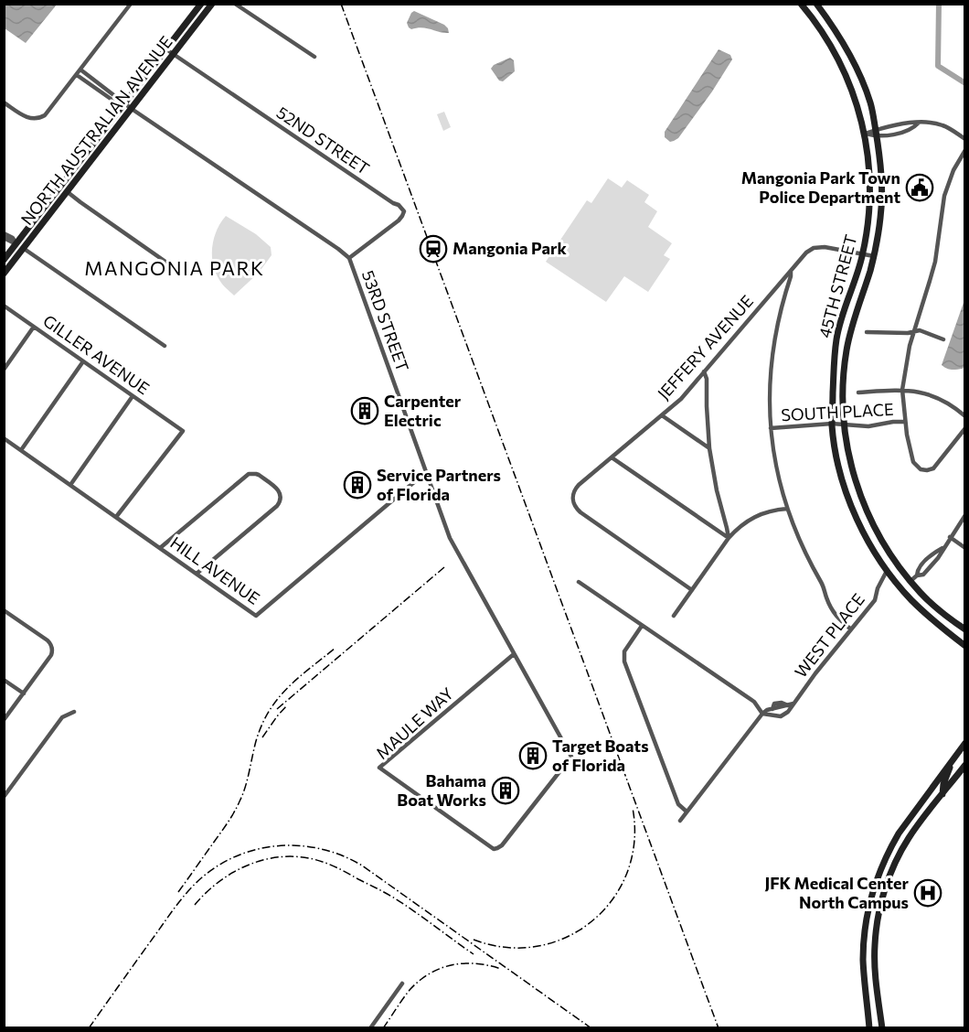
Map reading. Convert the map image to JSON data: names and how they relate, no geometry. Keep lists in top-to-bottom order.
{
  "streets": {
    "main road": ["NORTH AUSTRALIAN AVENUE", "45TH STREET"],
    "street": [
      "52ND STREET",
      "53RD STREET",
      "JEFFERY AVENUE",
      "GILLER AVENUE",
      "SOUTH PLACE",
      "HILL AVENUE",
      "WEST PLACE",
      "MAULE WAY"
    ]
  },
  "crossings": [
    ["NORTH AUSTRALIAN AVENUE", "52ND STREET"],
    ["NORTH AUSTRALIAN AVENUE", "53RD STREET"],
    ["52ND STREET", "53RD STREET"],
    ["45TH STREET", "JEFFERY AVENUE"],
    ["45TH STREET", "SOUTH PLACE"],
    ["45TH STREET", "WEST PLACE"],
    ["53RD STREET", "HILL AVENUE"],
    ["53RD STREET", "MAULE WAY"],
    ["GILLER AVENUE", "HILL AVENUE"]
  ],
  "districts": ["MANGONIA PARK"],
  "places": {
    "public building": ["Mangonia Park Town Police Department"],
    "station": ["Mangonia Park"],
    "building": [
      "Carpenter Electric",
      "Service Partners of Florida",
      "Target Boats of Florida",
      "Bahama Boat Works"
    ],
    "hospital": ["JFK Medical Center North Campus"]
  }
}
